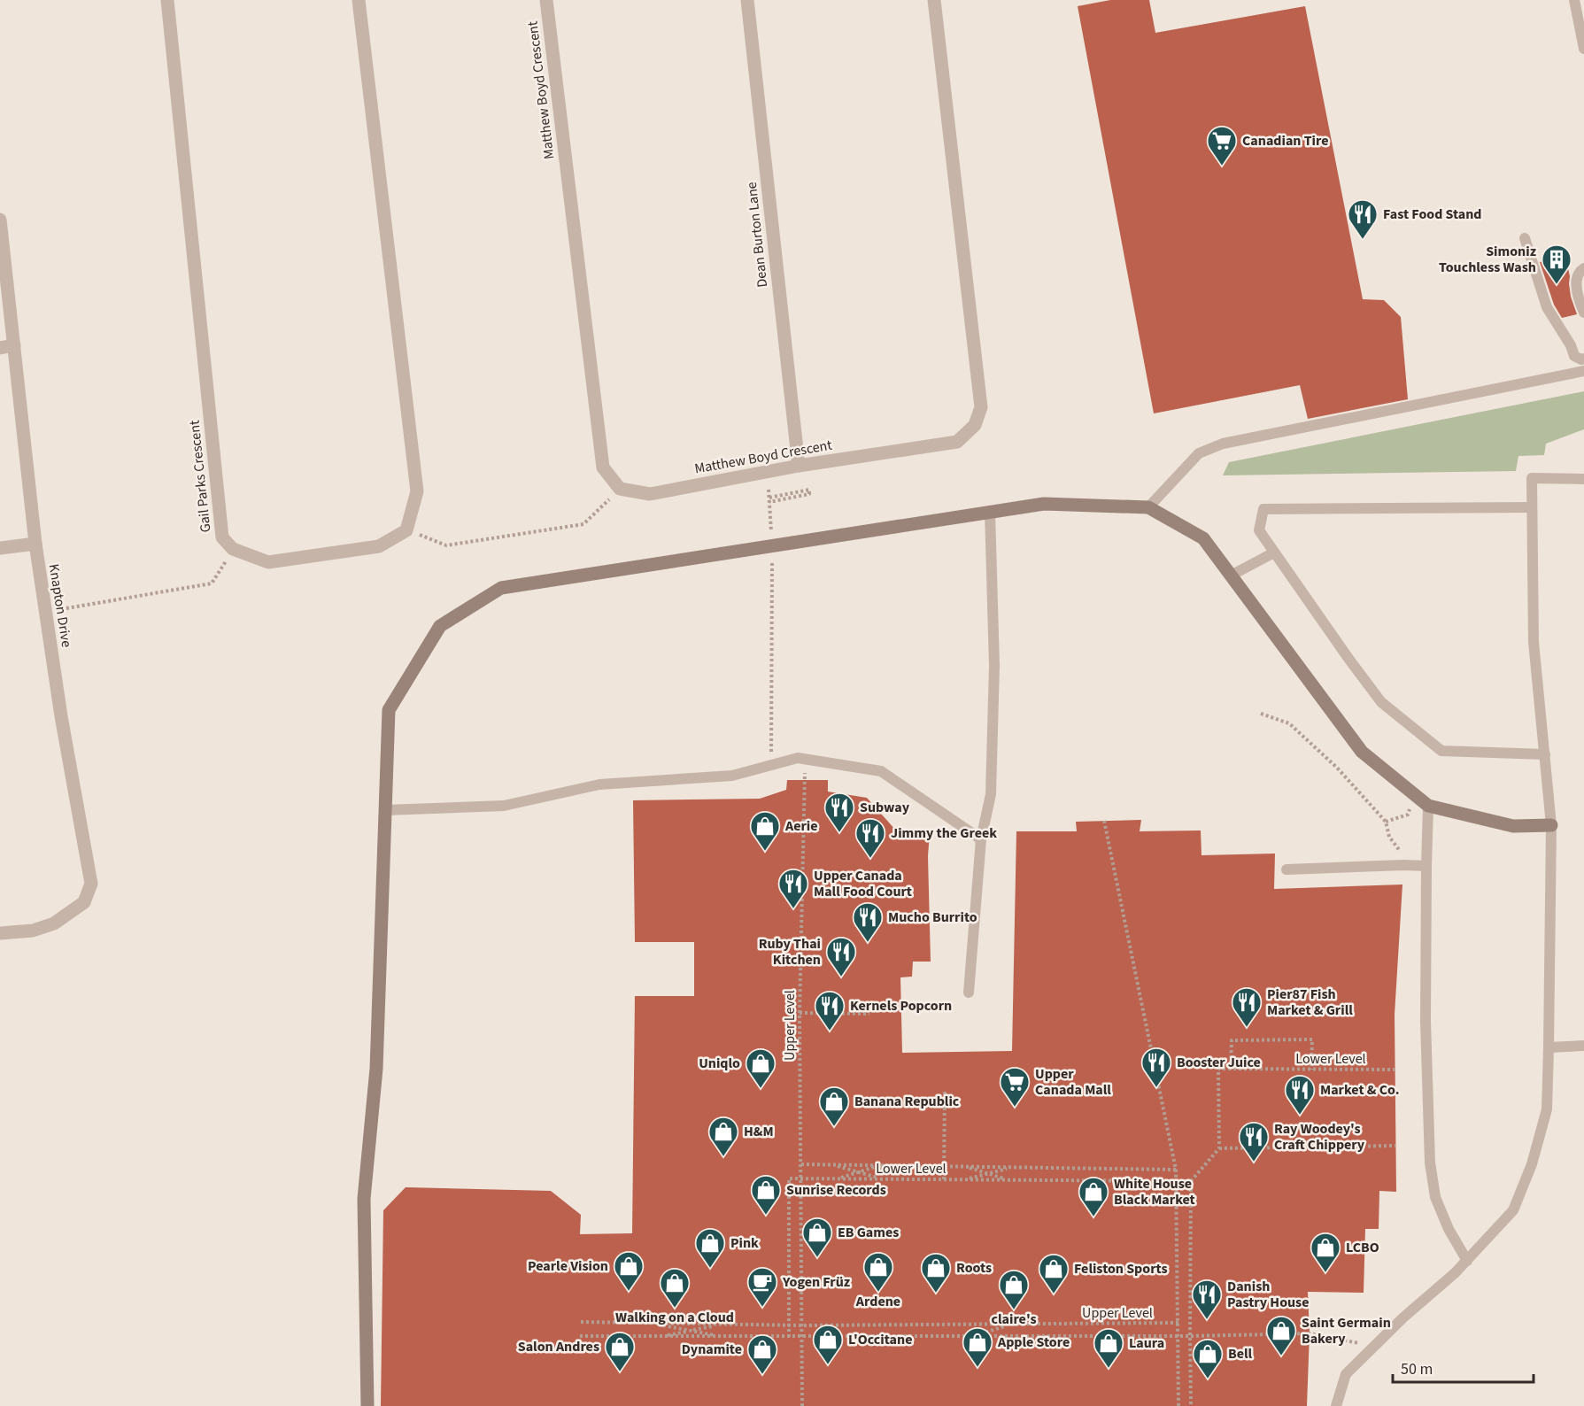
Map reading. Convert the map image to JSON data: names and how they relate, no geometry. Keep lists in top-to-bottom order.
{
  "streets": {
    "street": [
      "Matthew Boyd Crescent",
      "Dean Burton Lane",
      "Gail Parks Crescent",
      "Knapton Drive"
    ],
    "path": ["Upper Level", "Lower Level"]
  },
  "crossings": [
    ["Matthew Boyd Crescent", "Dean Burton Lane"]
  ],
  "places": {
    "supermarket": ["Canadian Tire", "Upper Canada Mall"],
    "restaurant": [
      "Fast Food Stand",
      "Subway",
      "Jimmy the Greek",
      "Upper Canada Mall Food Court",
      "Mucho Burrito",
      "Ruby Thai Kitchen",
      "Pier87 Fish Market & Grill",
      "Kernels Popcorn",
      "Booster Juice",
      "Market & Co.",
      "Ray Woodey's Craft Chippery",
      "Danish Pastry House"
    ],
    "building": ["Simoniz Touchless Wash"],
    "shop": [
      "Aerie",
      "Uniqlo",
      "Banana Republic",
      "H&M",
      "Sunrise Records",
      "White House Black Market",
      "EB Games",
      "Pink",
      "LCBO",
      "Pearle Vision",
      "Ardene",
      "Roots",
      "Feliston Sports",
      "Walking on a Cloud",
      "claire's",
      "Saint Germain Bakery",
      "L'Occitane",
      "Apple Store",
      "Laura",
      "Salon Andres",
      "Dynamite",
      "Bell"
    ],
    "cafe": ["Yogen Früz"]
  },
  "scale_bar": "50 m"
}
